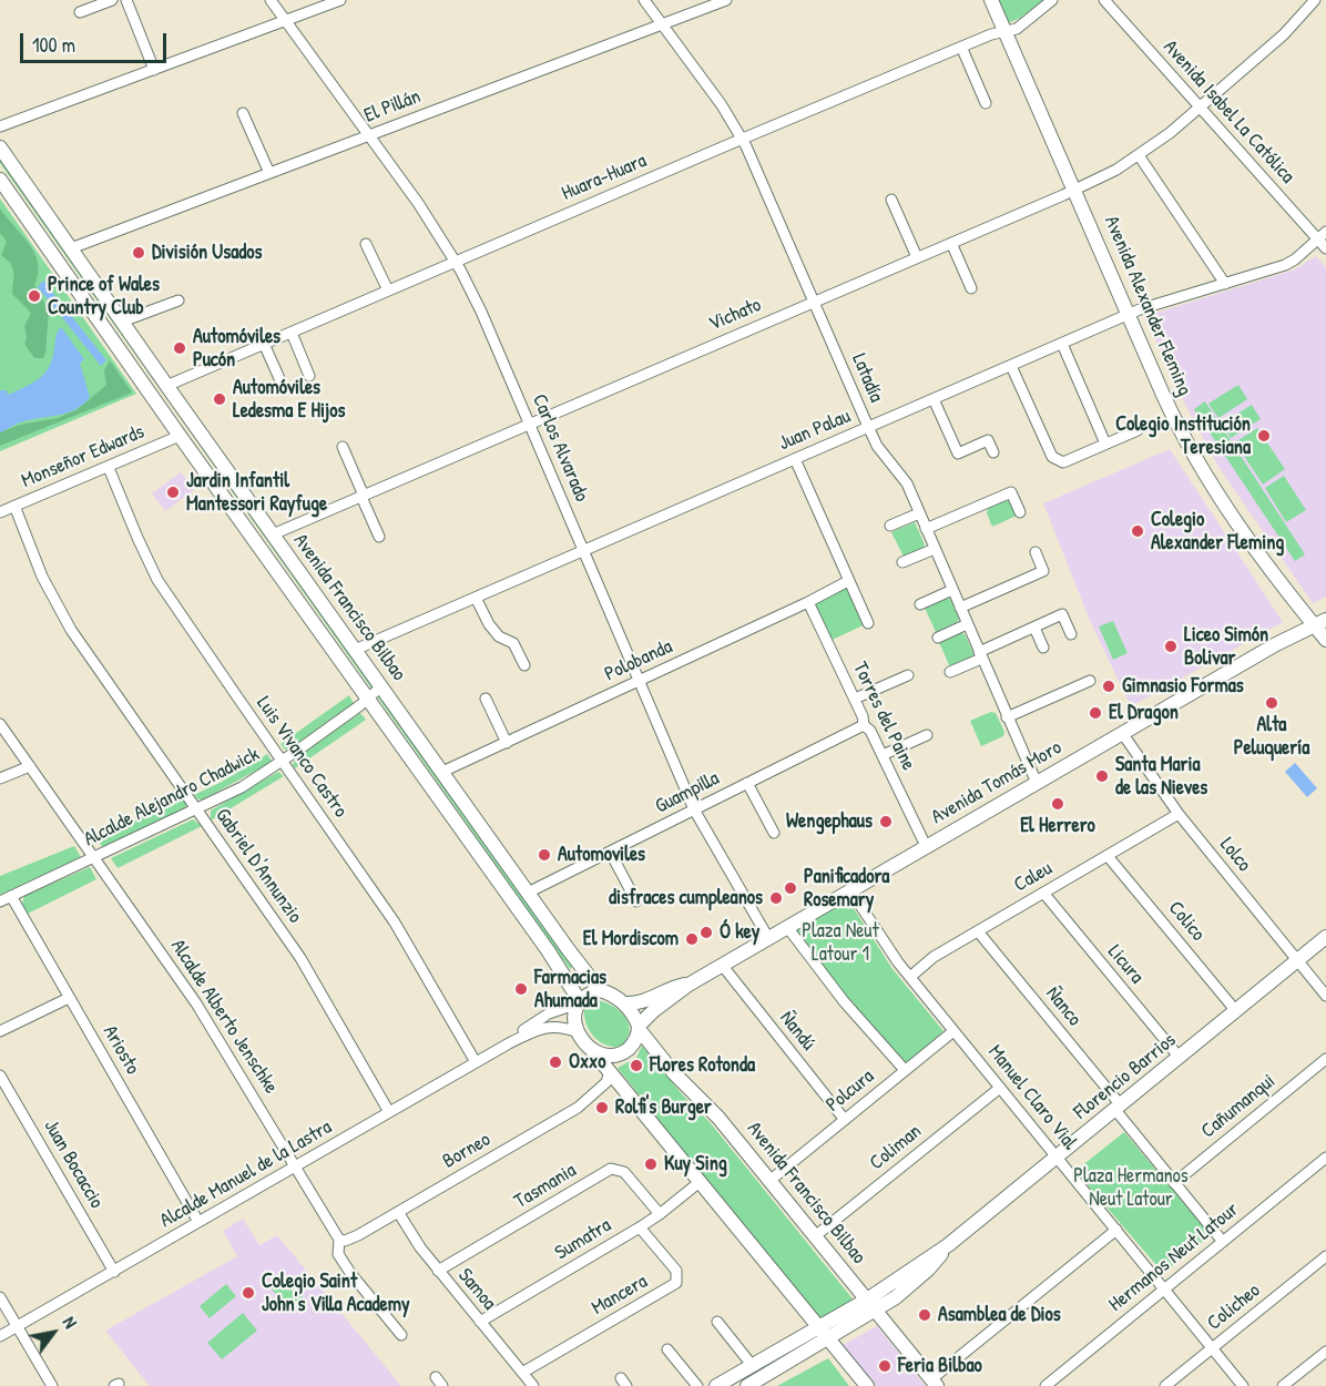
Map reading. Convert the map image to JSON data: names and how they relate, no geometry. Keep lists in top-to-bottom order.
{
  "streets": {
    "main road": [
      "Avenida Alexander Fleming",
      "Avenida Francisco Bilbao",
      "Avenida Tomás Moro",
      "Florencio Barrios"
    ],
    "street": [
      "El Pillán",
      "Avenida Isabel La Católica",
      "Huara-Huara",
      "Vichato",
      "Latadía",
      "Juan Palau",
      "Carlos Alvarado",
      "Monseñor Edwards",
      "Polobanda",
      "Torres del Paine",
      "Luis Vivanco Castro",
      "Guampilla",
      "Alcalde Alejandro Chadwick",
      "Lolco",
      "Gabriel D'Annunzio",
      "Caleu",
      "Colico",
      "Licura",
      "Ñanco",
      "Alcalde Alberto Jenschke",
      "Ñandú",
      "Ariosto",
      "Polcura",
      "Manuel Claro Vial",
      "Cañumanqui",
      "Coliman",
      "Borneo",
      "Juan Bocaccio",
      "Alcalde Manuel de la Lastra",
      "Tasmania",
      "Sumatra",
      "Hermanos Neut Latour",
      "Samoa",
      "Mancera",
      "Colicheo"
    ]
  },
  "crossings": [
    ["El Pillán", "Latadía"],
    ["El Pillán", "Carlos Alvarado"],
    ["El Pillán", "Avenida Francisco Bilbao"],
    ["Avenida Isabel La Católica", "Vichato"],
    ["Avenida Isabel La Católica", "Juan Palau"],
    ["Huara-Huara", "Avenida Alexander Fleming"],
    ["Huara-Huara", "Latadía"],
    ["Huara-Huara", "Carlos Alvarado"],
    ["Huara-Huara", "Avenida Francisco Bilbao"],
    ["Avenida Alexander Fleming", "Vichato"],
    ["Avenida Alexander Fleming", "Juan Palau"],
    ["Avenida Alexander Fleming", "Avenida Tomás Moro"],
    ["Vichato", "Latadía"],
    ["Vichato", "Carlos Alvarado"],
    ["Vichato", "Avenida Francisco Bilbao"],
    ["Latadía", "Juan Palau"],
    ["Latadía", "Avenida Tomás Moro"],
    ["Juan Palau", "Carlos Alvarado"],
    ["Juan Palau", "Avenida Francisco Bilbao"],
    ["Carlos Alvarado", "Polobanda"],
    ["Carlos Alvarado", "Avenida Tomás Moro"],
    ["Carlos Alvarado", "Guampilla"],
    ["Monseñor Edwards", "Avenida Francisco Bilbao"],
    ["Monseñor Edwards", "Luis Vivanco Castro"],
    ["Monseñor Edwards", "Gabriel D'Annunzio"],
    ["Avenida Francisco Bilbao", "Polobanda"],
    ["Avenida Francisco Bilbao", "Avenida Tomás Moro"],
    ["Avenida Francisco Bilbao", "Guampilla"],
    ["Avenida Francisco Bilbao", "Alcalde Alejandro Chadwick"],
    ["Avenida Francisco Bilbao", "Florencio Barrios"],
    ["Avenida Francisco Bilbao", "Polcura"],
    ["Avenida Francisco Bilbao", "Coliman"],
    ["Avenida Francisco Bilbao", "Alcalde Manuel de la Lastra"],
    ["Polobanda", "Torres del Paine"],
    ["Torres del Paine", "Avenida Tomás Moro"],
    ["Torres del Paine", "Guampilla"],
    ["Luis Vivanco Castro", "Alcalde Alejandro Chadwick"],
    ["Luis Vivanco Castro", "Alcalde Manuel de la Lastra"],
    ["Avenida Tomás Moro", "Lolco"],
    ["Avenida Tomás Moro", "Ñandú"],
    ["Avenida Tomás Moro", "Manuel Claro Vial"],
    ["Avenida Tomás Moro", "Alcalde Manuel de la Lastra"],
    ["Alcalde Alejandro Chadwick", "Gabriel D'Annunzio"],
    ["Alcalde Alejandro Chadwick", "Alcalde Alberto Jenschke"],
    ["Alcalde Alejandro Chadwick", "Ariosto"],
    ["Lolco", "Caleu"],
    ["Lolco", "Florencio Barrios"],
    ["Gabriel D'Annunzio", "Alcalde Manuel de la Lastra"],
    ["Caleu", "Colico"],
    ["Caleu", "Licura"],
    ["Caleu", "Ñanco"],
    ["Caleu", "Manuel Claro Vial"],
    ["Colico", "Florencio Barrios"],
    ["Licura", "Florencio Barrios"],
    ["Ñanco", "Florencio Barrios"],
    ["Ñanco", "Cañumanqui"],
    ["Ñanco", "Hermanos Neut Latour"],
    ["Alcalde Alberto Jenschke", "Borneo"],
    ["Alcalde Alberto Jenschke", "Alcalde Manuel de la Lastra"],
    ["Ñandú", "Polcura"],
    ["Ariosto", "Alcalde Manuel de la Lastra"],
    ["Florencio Barrios", "Manuel Claro Vial"],
    ["Polcura", "Manuel Claro Vial"],
    ["Manuel Claro Vial", "Coliman"],
    ["Manuel Claro Vial", "Hermanos Neut Latour"],
    ["Manuel Claro Vial", "Colicheo"],
    ["Borneo", "Samoa"],
    ["Juan Bocaccio", "Alcalde Manuel de la Lastra"],
    ["Tasmania", "Sumatra"],
    ["Tasmania", "Samoa"],
    ["Sumatra", "Samoa"],
    ["Sumatra", "Mancera"],
    ["Samoa", "Mancera"]
  ],
  "parks": ["Plaza Neut Latour 1", "Plaza Hermanos Neut Latour"],
  "places": [
    "División Usados",
    "Prince of Wales Country Club",
    "Automóviles Pucón",
    "Automóviles Ledesma E Hijos",
    "Colegio Institución Teresiana",
    "Jardin Infantil Mantessori Rayfuge",
    "Colegio Alexander Fleming",
    "Liceo Simón Bolivar",
    "Gimnasio Formas",
    "Alta Peluquería",
    "El Dragon",
    "Santa Maria de las Nieves",
    "El Herrero",
    "Wengephaus",
    "Automoviles",
    "Panificadora Rosemary",
    "disfraces cumpleanos",
    "Ó key",
    "El Mordiscom",
    "Farmacias Ahumada",
    "Oxxo",
    "Flores Rotonda",
    "Rolfi's Burger",
    "Kuy Sing",
    "Colegio Saint John's Villa Academy",
    "Asamblea de Dios",
    "Feria Bilbao"
  ],
  "scale_bar": "100 m",
  "north": "top right"
}
